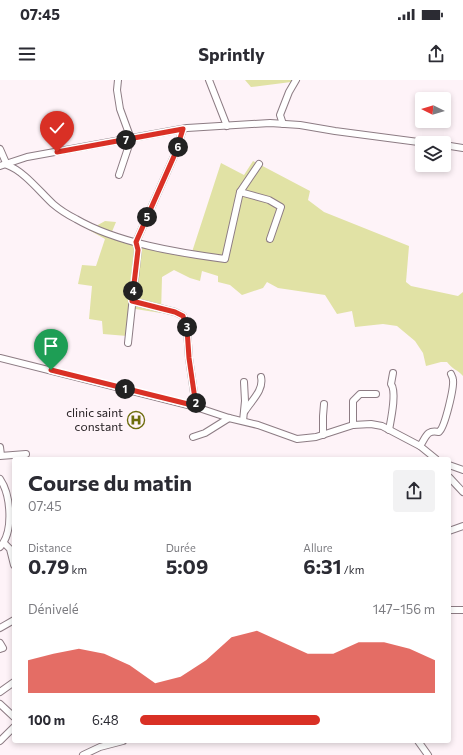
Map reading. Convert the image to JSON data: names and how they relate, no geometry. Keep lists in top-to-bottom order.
{
  "places": {
    "hospital": ["clinic saint constant"]
  },
  "north": "left",
  "page": {
    "status": "07:45",
    "header": "Sprintly",
    "pins": [
      "7",
      "6",
      "5",
      "4",
      "3",
      "1",
      "2"
    ],
    "heading": ["Course du matin", "07:45"],
    "stats": [
      ["Distance", "0.79 km"],
      ["Durée", "5:09"],
      ["Allure", "6:31 /km"]
    ],
    "chart": ["Dénivelé", "147–156 m"],
    "list": [
      {
        "name": "100 m",
        "note": "6:48"
      }
    ]
  }
}
